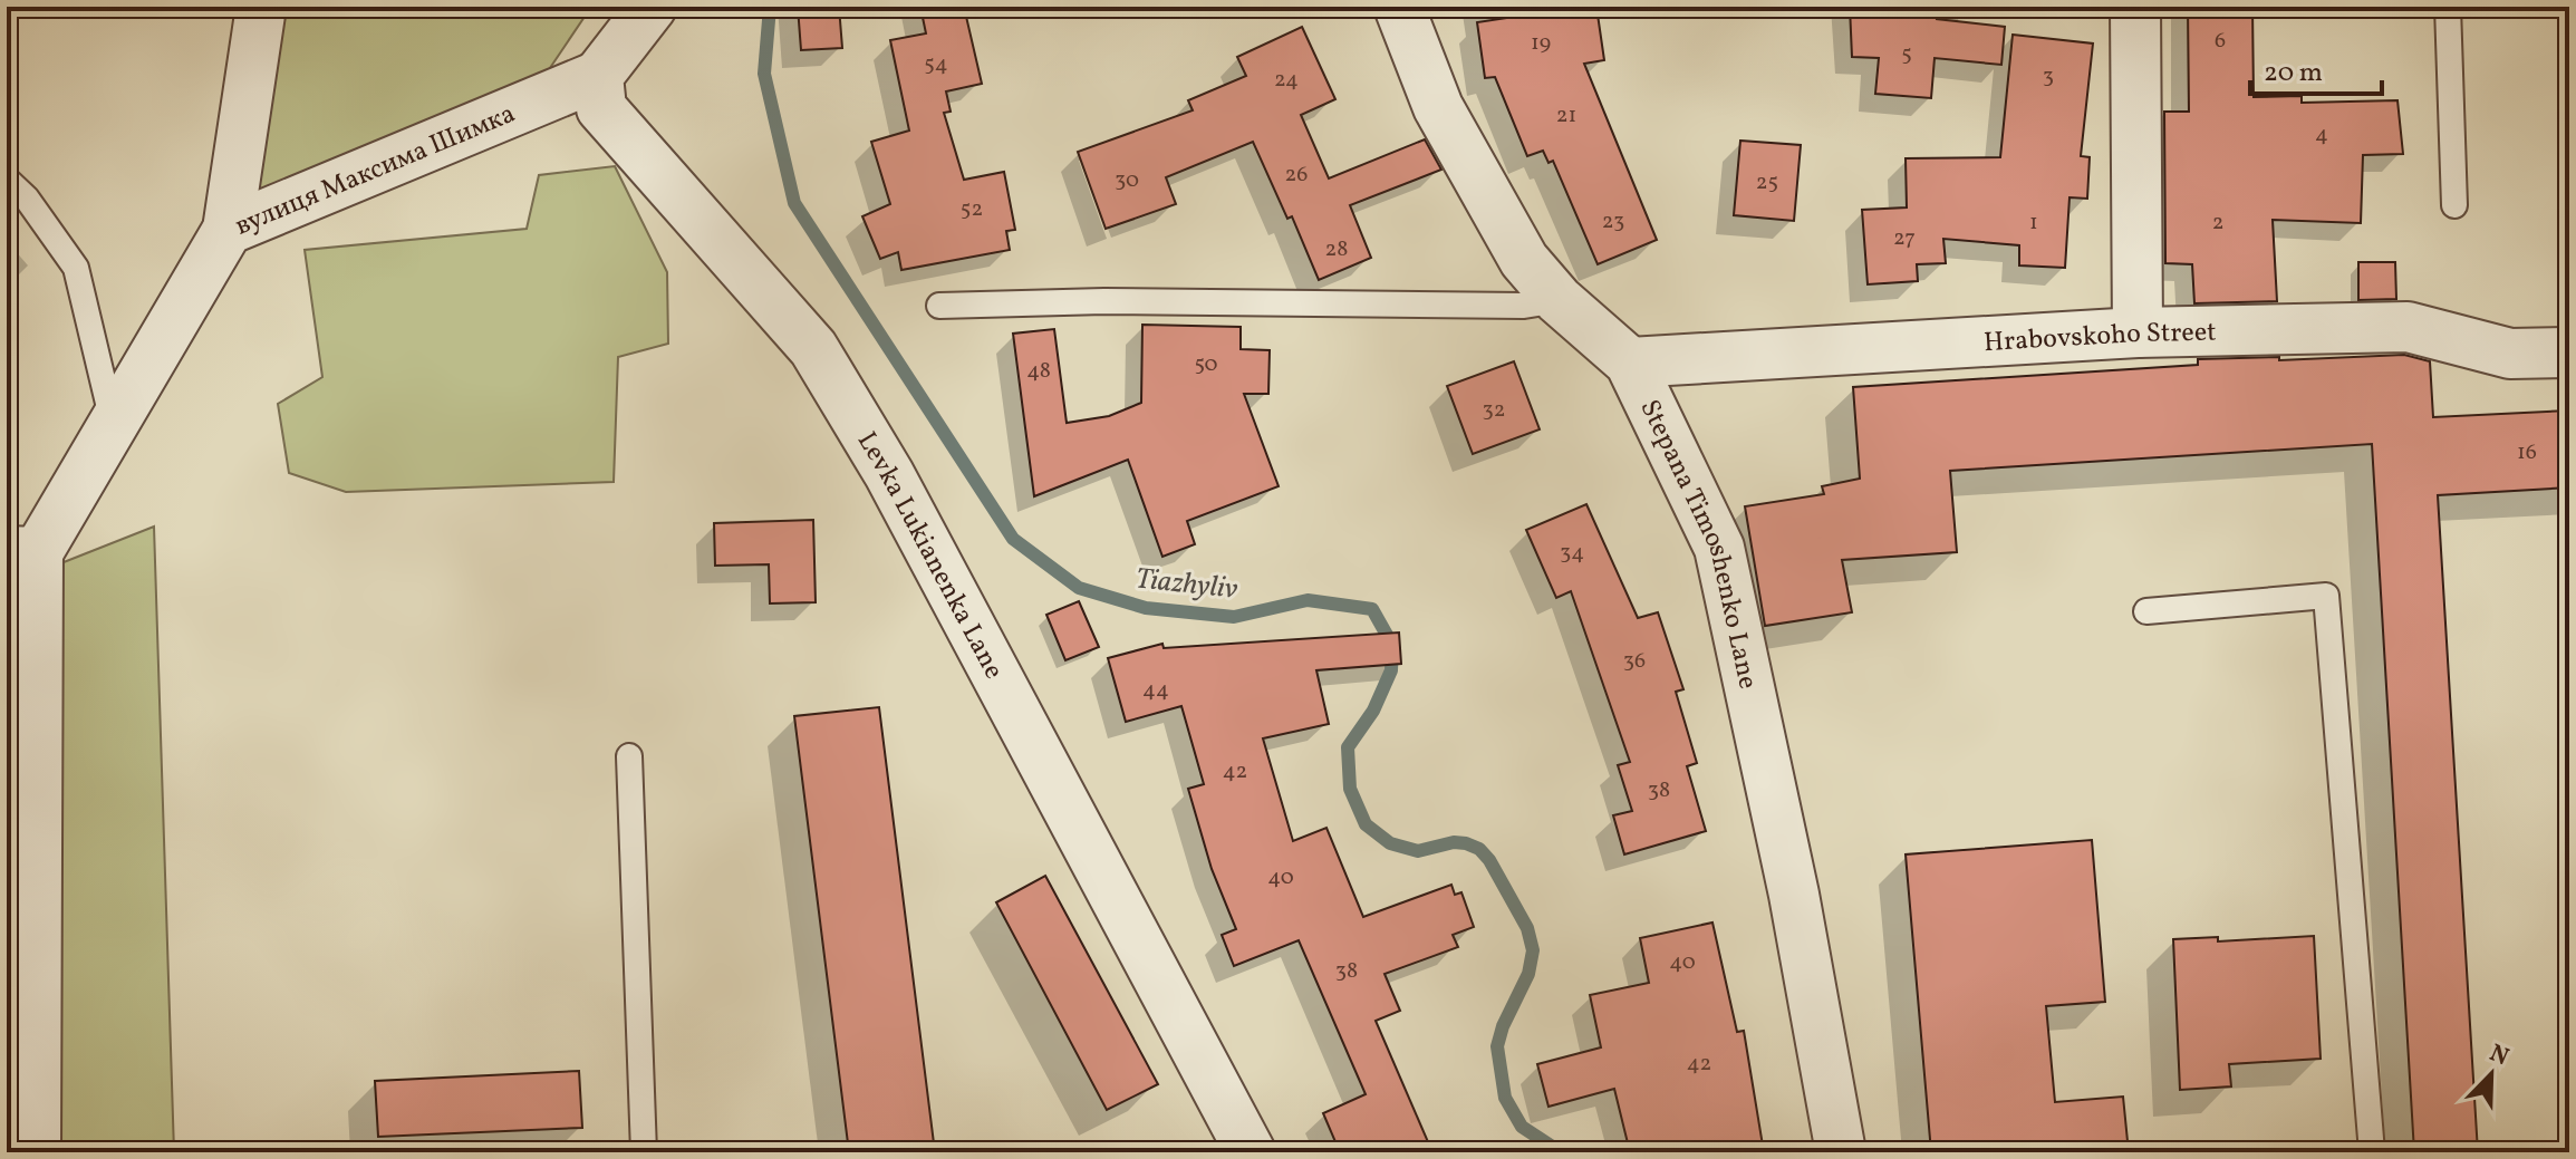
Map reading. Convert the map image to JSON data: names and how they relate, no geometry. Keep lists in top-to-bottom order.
{
  "streets": {
    "street": [
      "вулиця Максима Шимка",
      "Hrabovskoho Street",
      "Stepana Timoshenko Lane",
      "Levka Lukianenka Lane"
    ]
  },
  "crossings": [
    ["вулиця Максима Шимка", "Levka Lukianenka Lane"],
    ["Hrabovskoho Street", "Stepana Timoshenko Lane"]
  ],
  "water": ["Tiazhyliv"],
  "house_numbers": [
    "6",
    "19",
    "5",
    "54",
    "3",
    "24",
    "21",
    "4",
    "26",
    "30",
    "25",
    "52",
    "23",
    "1",
    "2",
    "27",
    "28",
    "50",
    "48",
    "32",
    "16",
    "34",
    "36",
    "44",
    "42",
    "38",
    "40",
    "40",
    "38",
    "42"
  ],
  "scale_bar": "20 m",
  "north": "top right"
}
